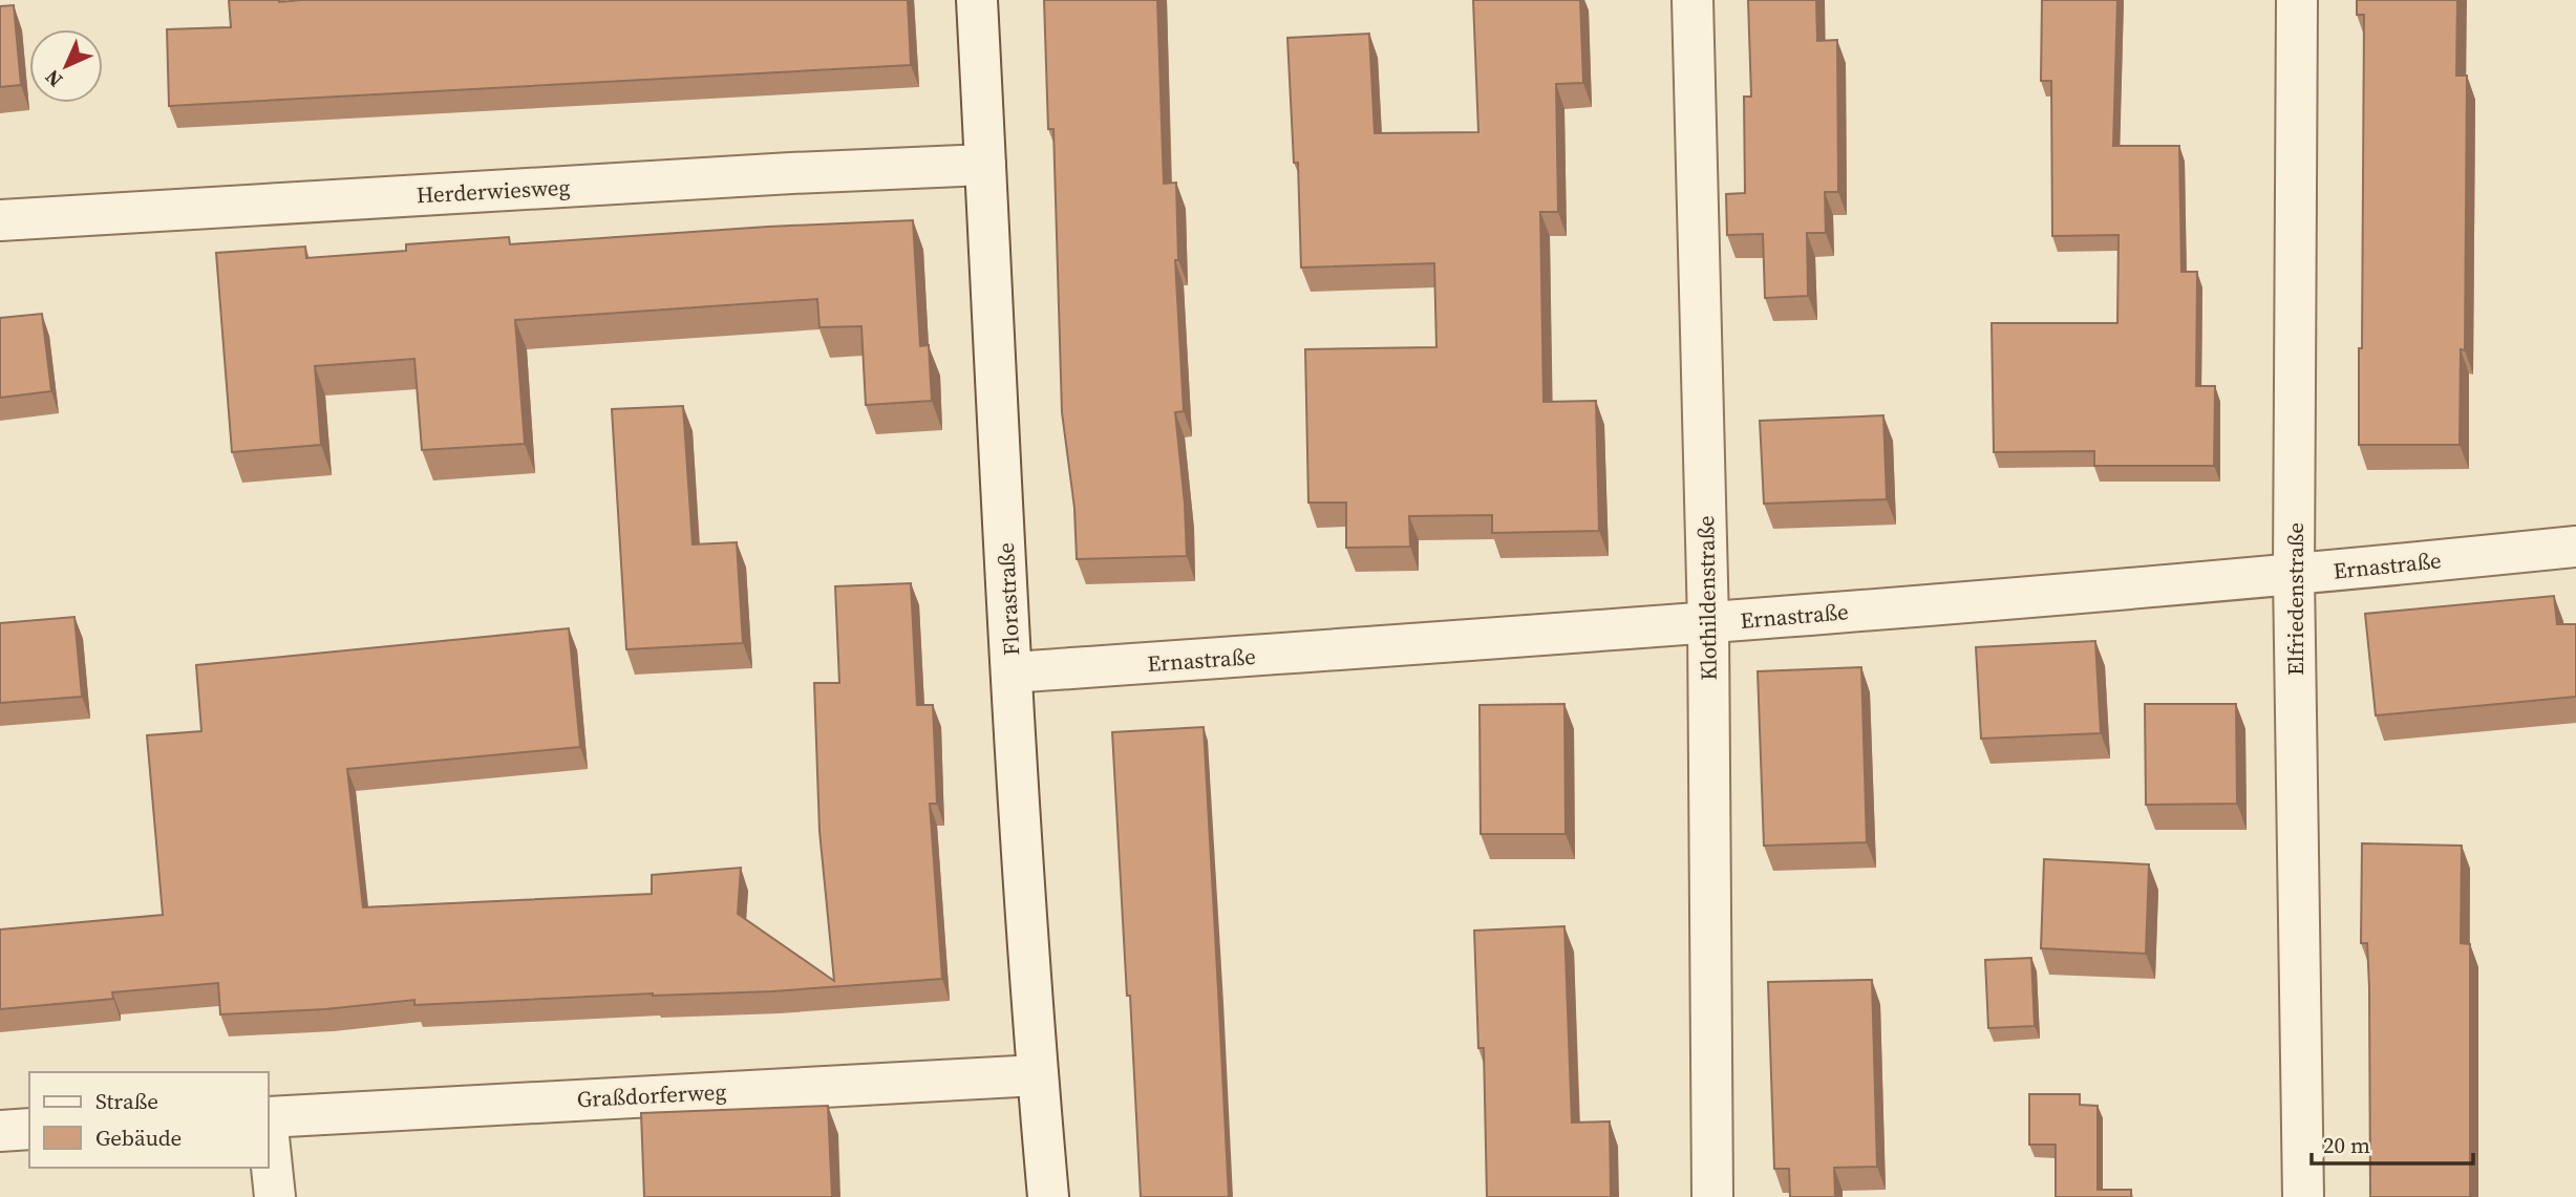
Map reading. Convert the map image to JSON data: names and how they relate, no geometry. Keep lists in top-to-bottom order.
{
  "streets": {
    "street": [
      "Herderwiesweg",
      "Ernastraße",
      "Klothildenstraße",
      "Florastraße",
      "Elfriedenstraße",
      "Graßdorferweg"
    ]
  },
  "crossings": [
    ["Herderwiesweg", "Florastraße"],
    ["Ernastraße", "Klothildenstraße"],
    ["Ernastraße", "Florastraße"],
    ["Ernastraße", "Elfriedenstraße"],
    ["Florastraße", "Graßdorferweg"]
  ],
  "legend": ["Straße", "Gebäude"],
  "scale_bar": "20 m",
  "north": "bottom left"
}
